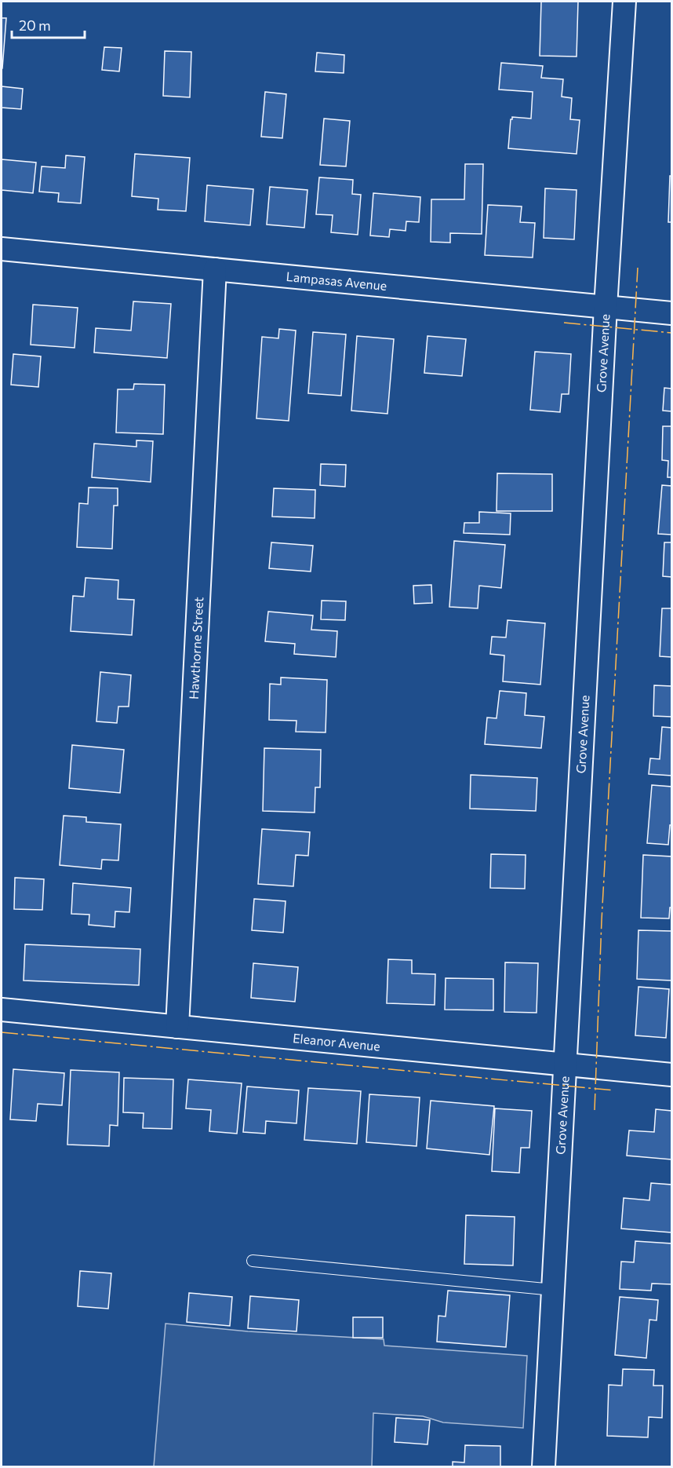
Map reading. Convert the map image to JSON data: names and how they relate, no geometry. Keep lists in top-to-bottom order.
{
  "streets": {
    "street": [
      "Lampasas Avenue",
      "Grove Avenue",
      "Hawthorne Street",
      "Eleanor Avenue"
    ]
  },
  "crossings": [
    ["Lampasas Avenue", "Grove Avenue"],
    ["Lampasas Avenue", "Hawthorne Street"],
    ["Grove Avenue", "Eleanor Avenue"],
    ["Hawthorne Street", "Eleanor Avenue"]
  ],
  "scale_bar": "20 m"
}
